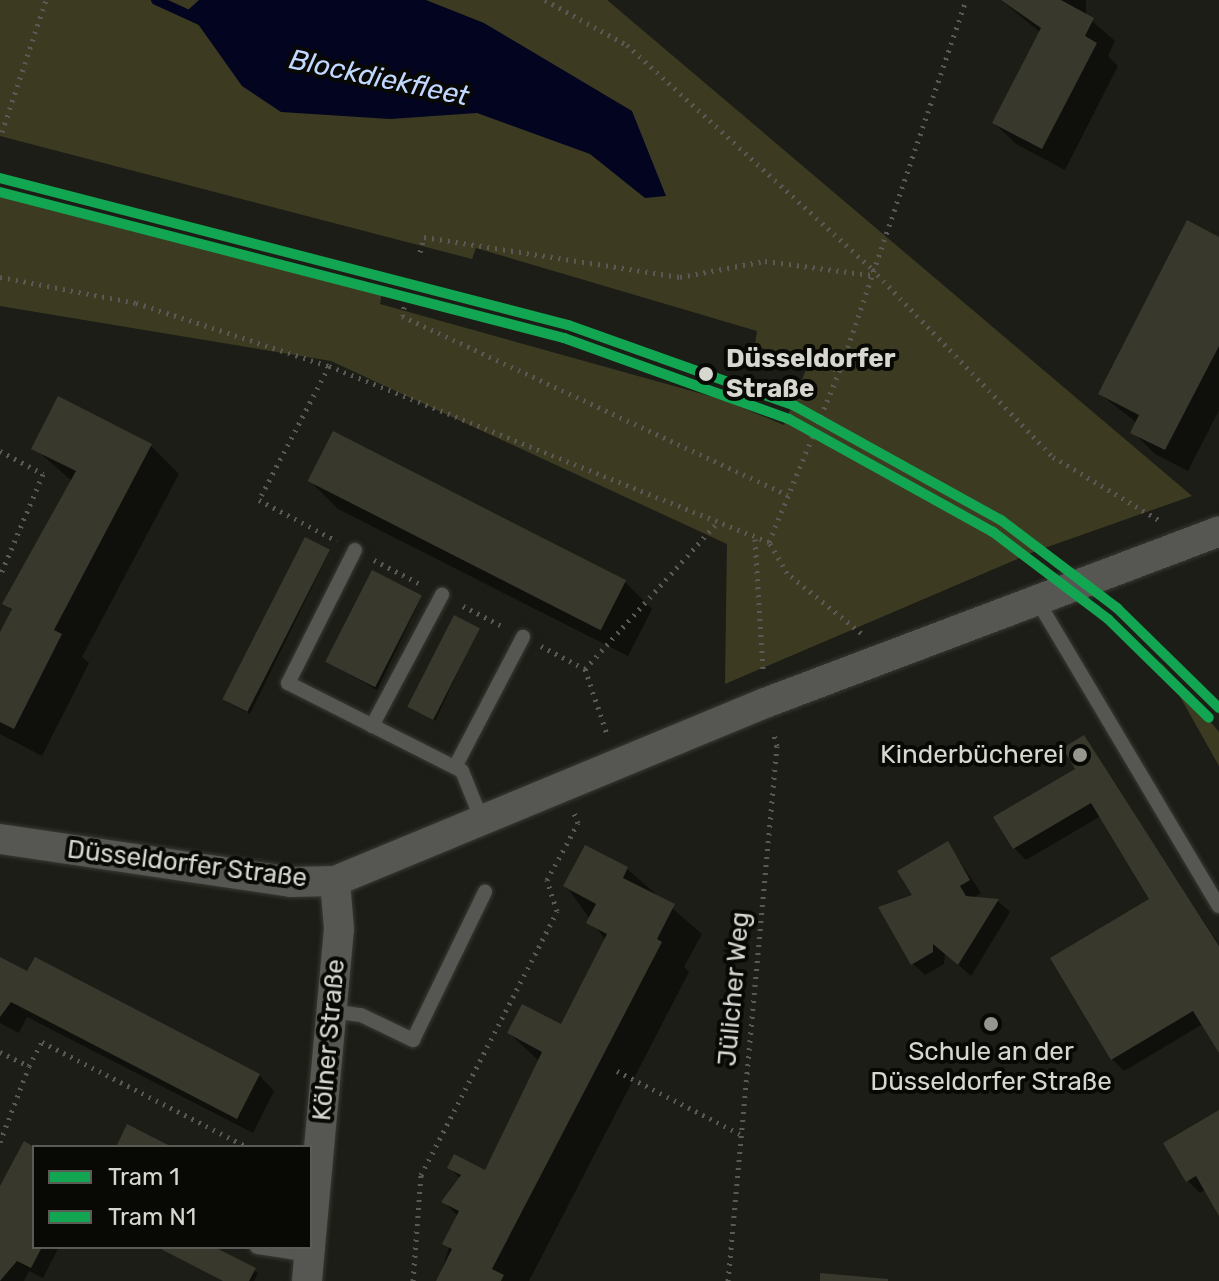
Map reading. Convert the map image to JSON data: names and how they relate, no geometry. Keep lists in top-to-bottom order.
{
  "streets": {
    "street": ["Düsseldorfer Straße", "Kölner Straße"],
    "path": ["Jülicher Weg"]
  },
  "crossings": [
    ["Düsseldorfer Straße", "Jülicher Weg"],
    ["Düsseldorfer Straße", "Kölner Straße"]
  ],
  "water": ["Blockdiekfleet"],
  "places": ["Düsseldorfer Straße", "Kinderbücherei", "Schule an der Düsseldorfer Straße"],
  "lines": ["tram line 1", "tram line N1"],
  "legend": ["Tram 1", "Tram N1"]
}
